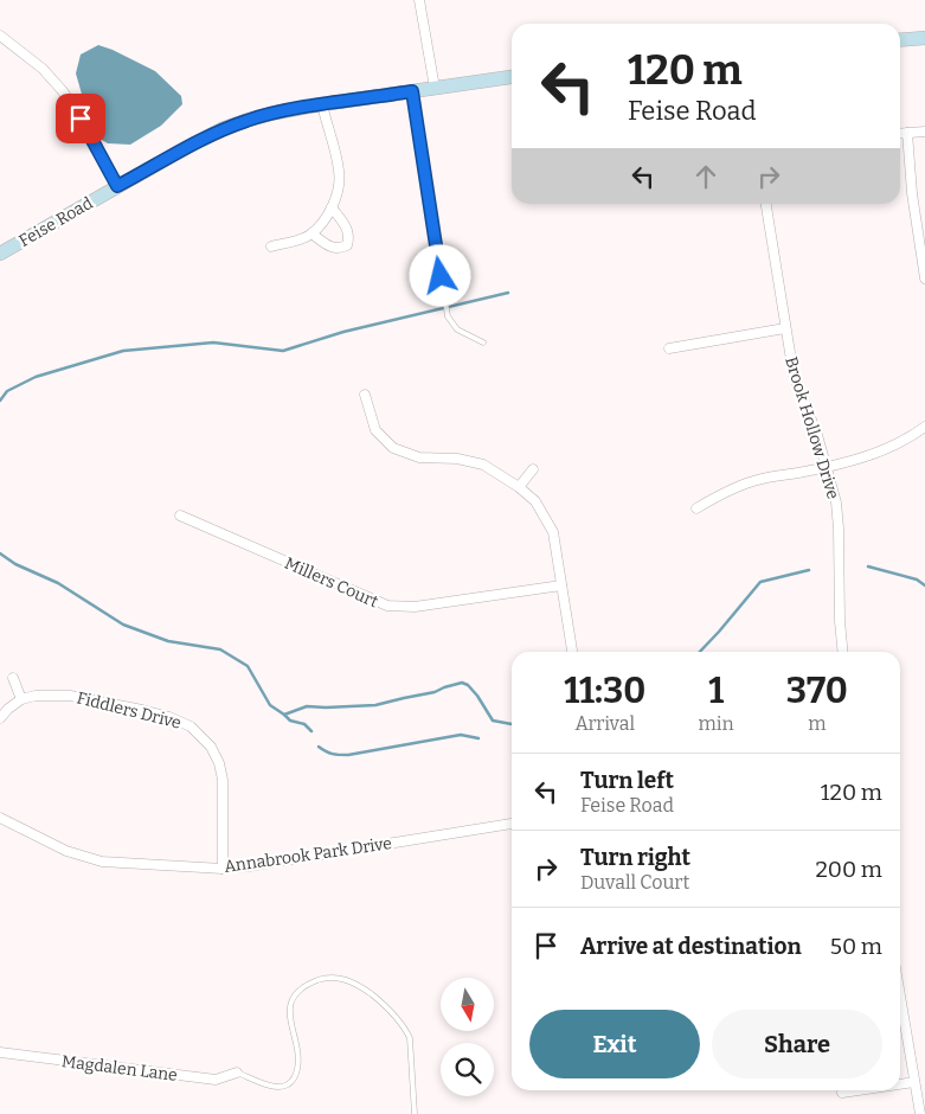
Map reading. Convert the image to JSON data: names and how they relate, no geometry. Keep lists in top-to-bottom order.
{
  "streets": {
    "main road": ["Feise Road"],
    "street": [
      "Brook Hollow Drive",
      "Millers Court",
      "Fiddlers Drive",
      "Annabrook Park Drive",
      "Magdalen Lane"
    ]
  },
  "crossings": [
    ["Fiddlers Drive", "Annabrook Park Drive"]
  ],
  "north": "bottom",
  "page": {
    "turn": ["120 m", "Feise Road"],
    "eta": [
      "11:30",
      "Arrival",
      "1",
      "min",
      "370",
      "m"
    ],
    "list": [
      {
        "name": "Turn left",
        "note": "Feise Road",
        "value": "120 m"
      },
      {
        "name": "Turn right",
        "note": "Duvall Court",
        "value": "200 m"
      },
      {
        "name": "Arrive at destination",
        "value": "50 m"
      }
    ],
    "buttons": ["Exit", "Share"]
  }
}
